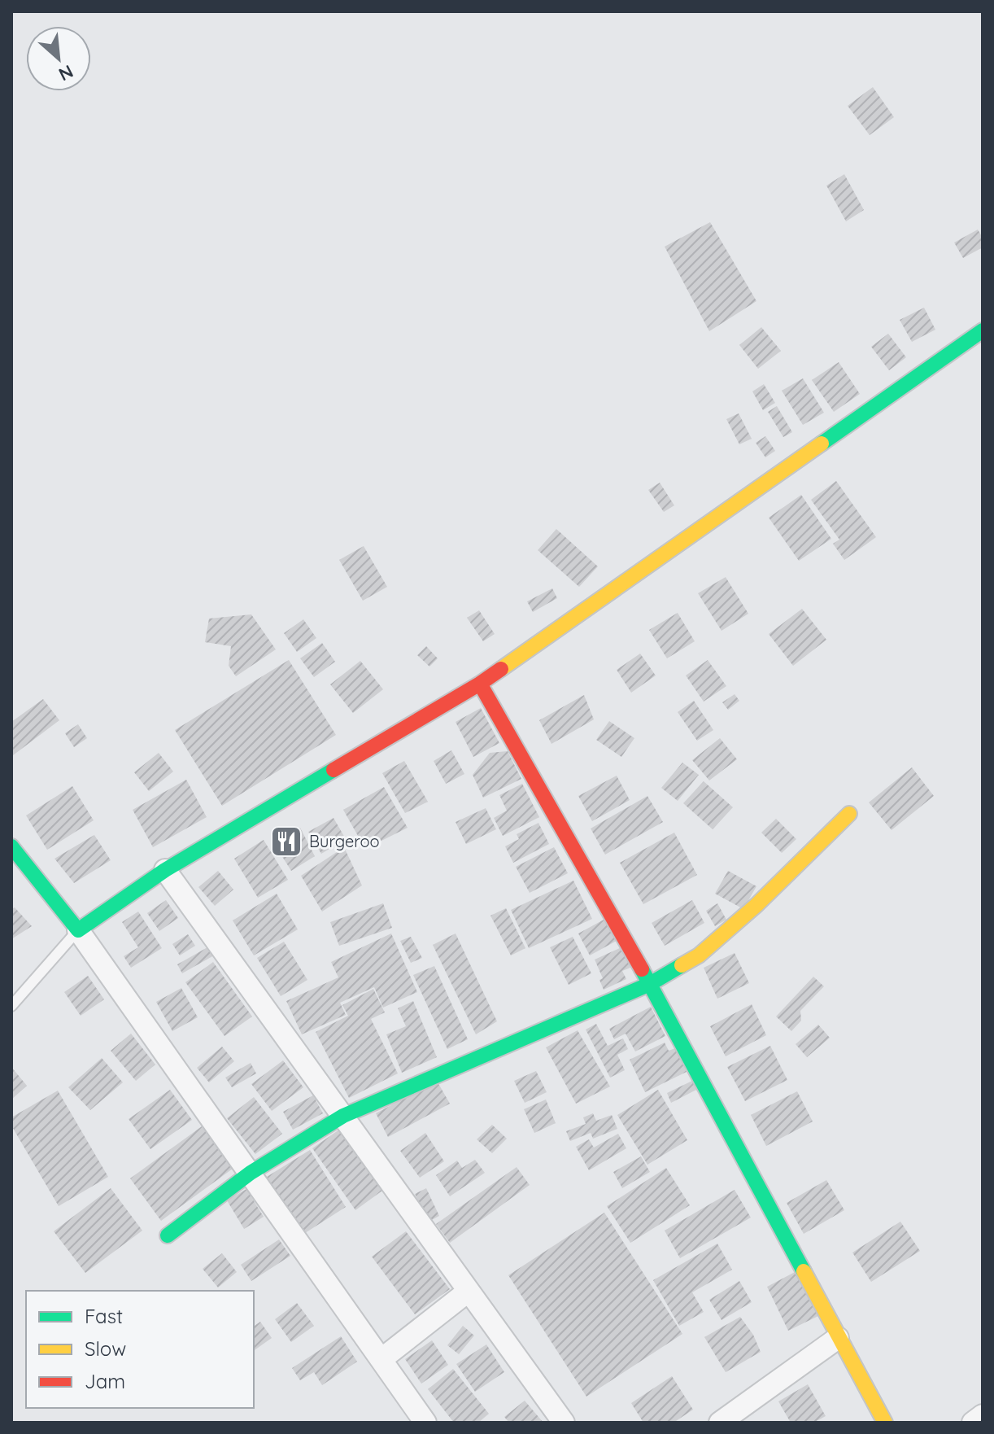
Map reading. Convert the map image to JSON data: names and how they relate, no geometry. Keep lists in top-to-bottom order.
{
  "places": {
    "restaurant": ["Burgeroo"]
  },
  "legend": ["Fast", "Slow", "Jam"],
  "north": "bottom right"
}
